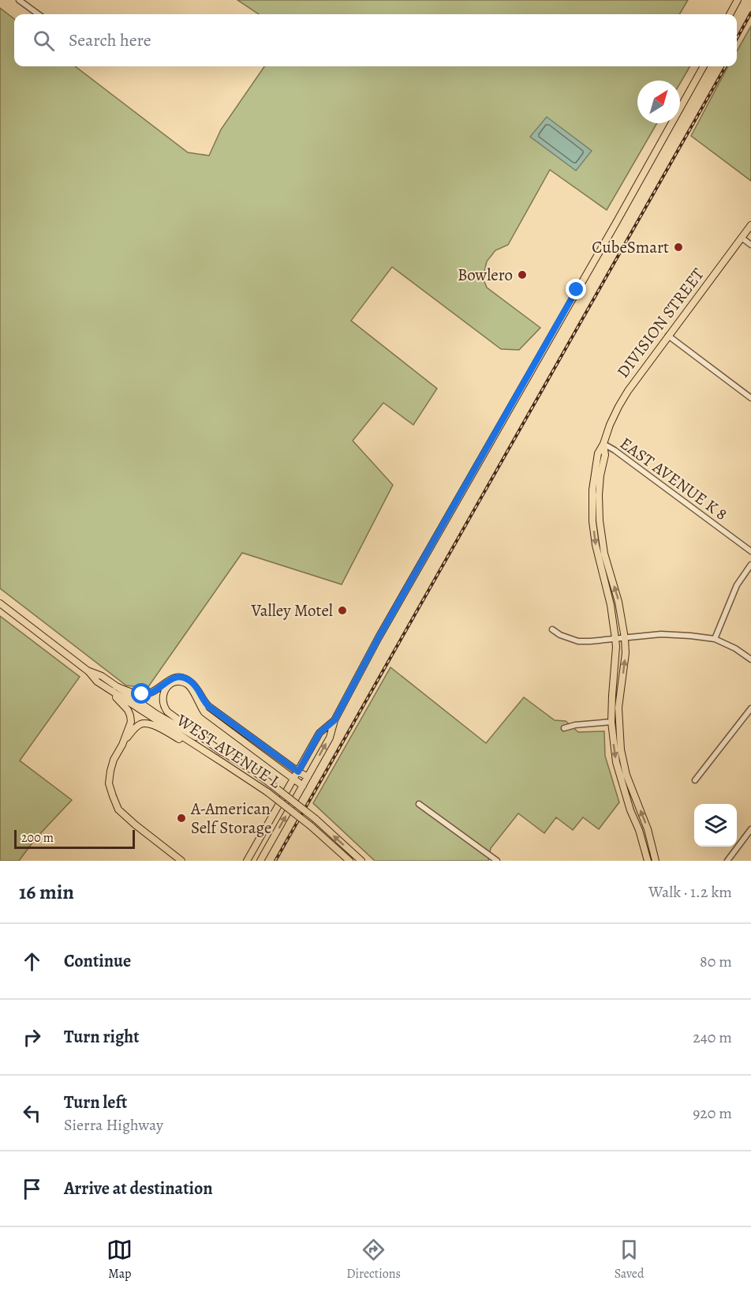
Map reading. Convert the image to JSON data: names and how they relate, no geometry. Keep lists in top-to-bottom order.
{
  "streets": {
    "main road": ["DIVISION STREET", "WEST AVENUE L"],
    "street": ["EAST AVENUE K 8"]
  },
  "crossings": [
    ["DIVISION STREET", "EAST AVENUE K 8"]
  ],
  "places": [
    "CubeSmart",
    "Bowlero",
    "Valley Motel",
    "A-American Self Storage"
  ],
  "scale_bar": "200 m",
  "north": "top right",
  "page": {
    "search": "Search here",
    "scale": "200 m",
    "heading": ["16 min", "Walk · 1.2 km"],
    "list": [
      ["Continue", "80 m"],
      ["Turn right", "240 m"],
      ["Turn left", "Sierra Highway", "920 m"],
      "Arrive at destination"
    ],
    "nav": ["Map", "Directions", "Saved"]
  }
}
